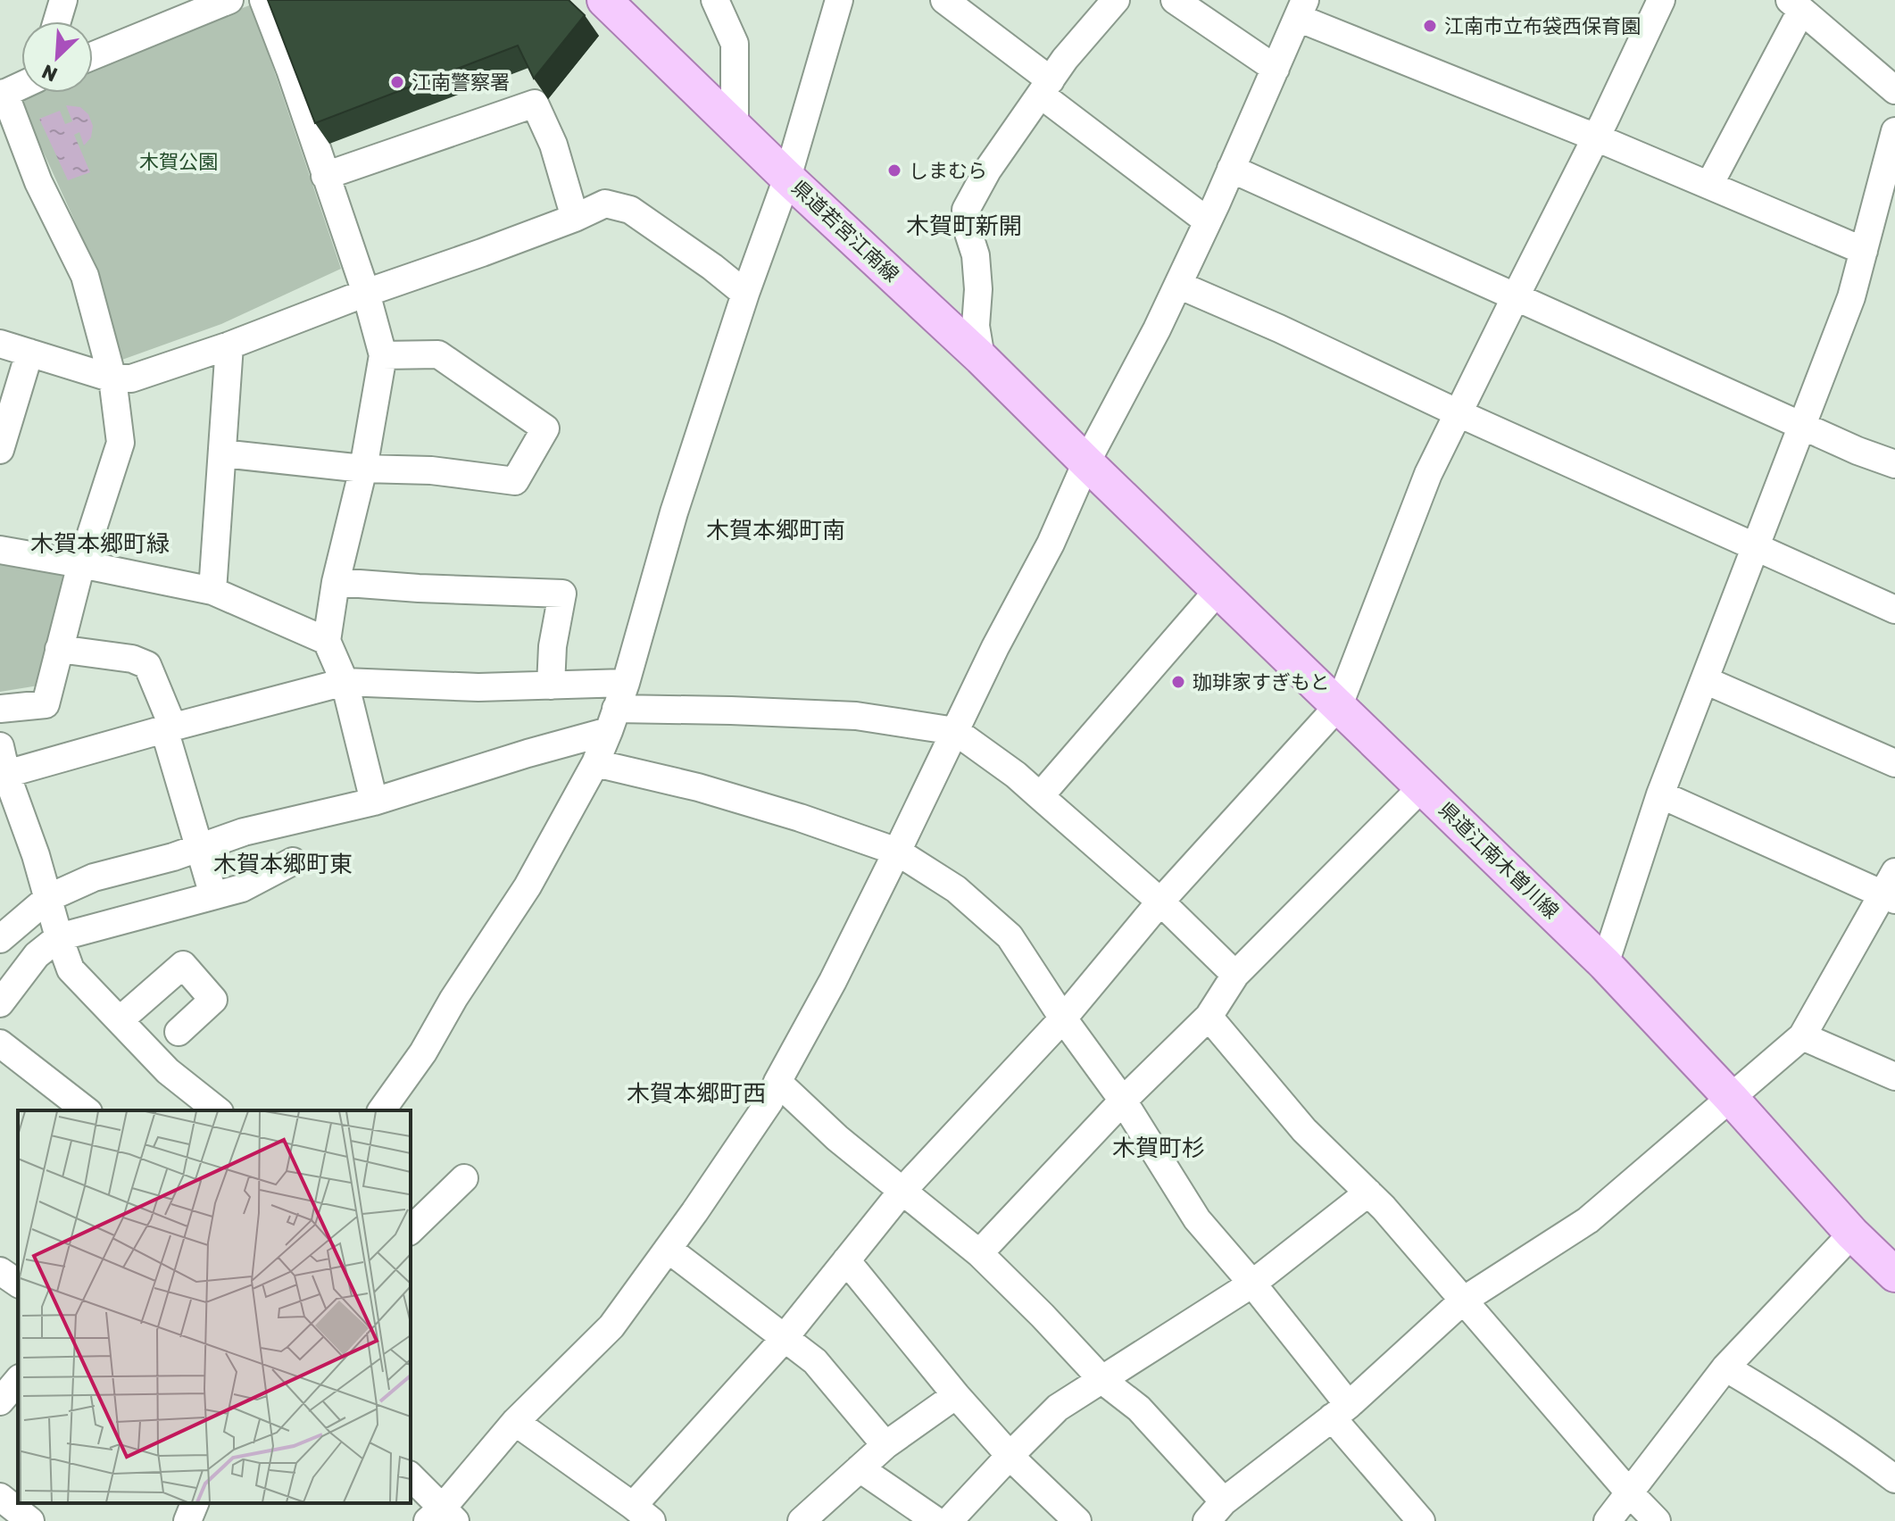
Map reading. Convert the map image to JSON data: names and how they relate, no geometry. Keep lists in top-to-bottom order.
{
  "streets": {
    "main road": ["県道若宮江南線", "県道江南木曽川線"]
  },
  "crossings": [
    ["県道若宮江南線", "県道江南木曽川線"]
  ],
  "districts": [
    "木賀町新開",
    "木賀本郷町南",
    "木賀本郷町緑",
    "木賀本郷町東",
    "木賀本郷町西",
    "木賀町杉"
  ],
  "parks": ["木賀公園"],
  "places": [
    "江南市立布袋西保育園",
    "江南警察署",
    "しまむら",
    "珈琲家すぎもと"
  ],
  "north": "bottom left"
}
